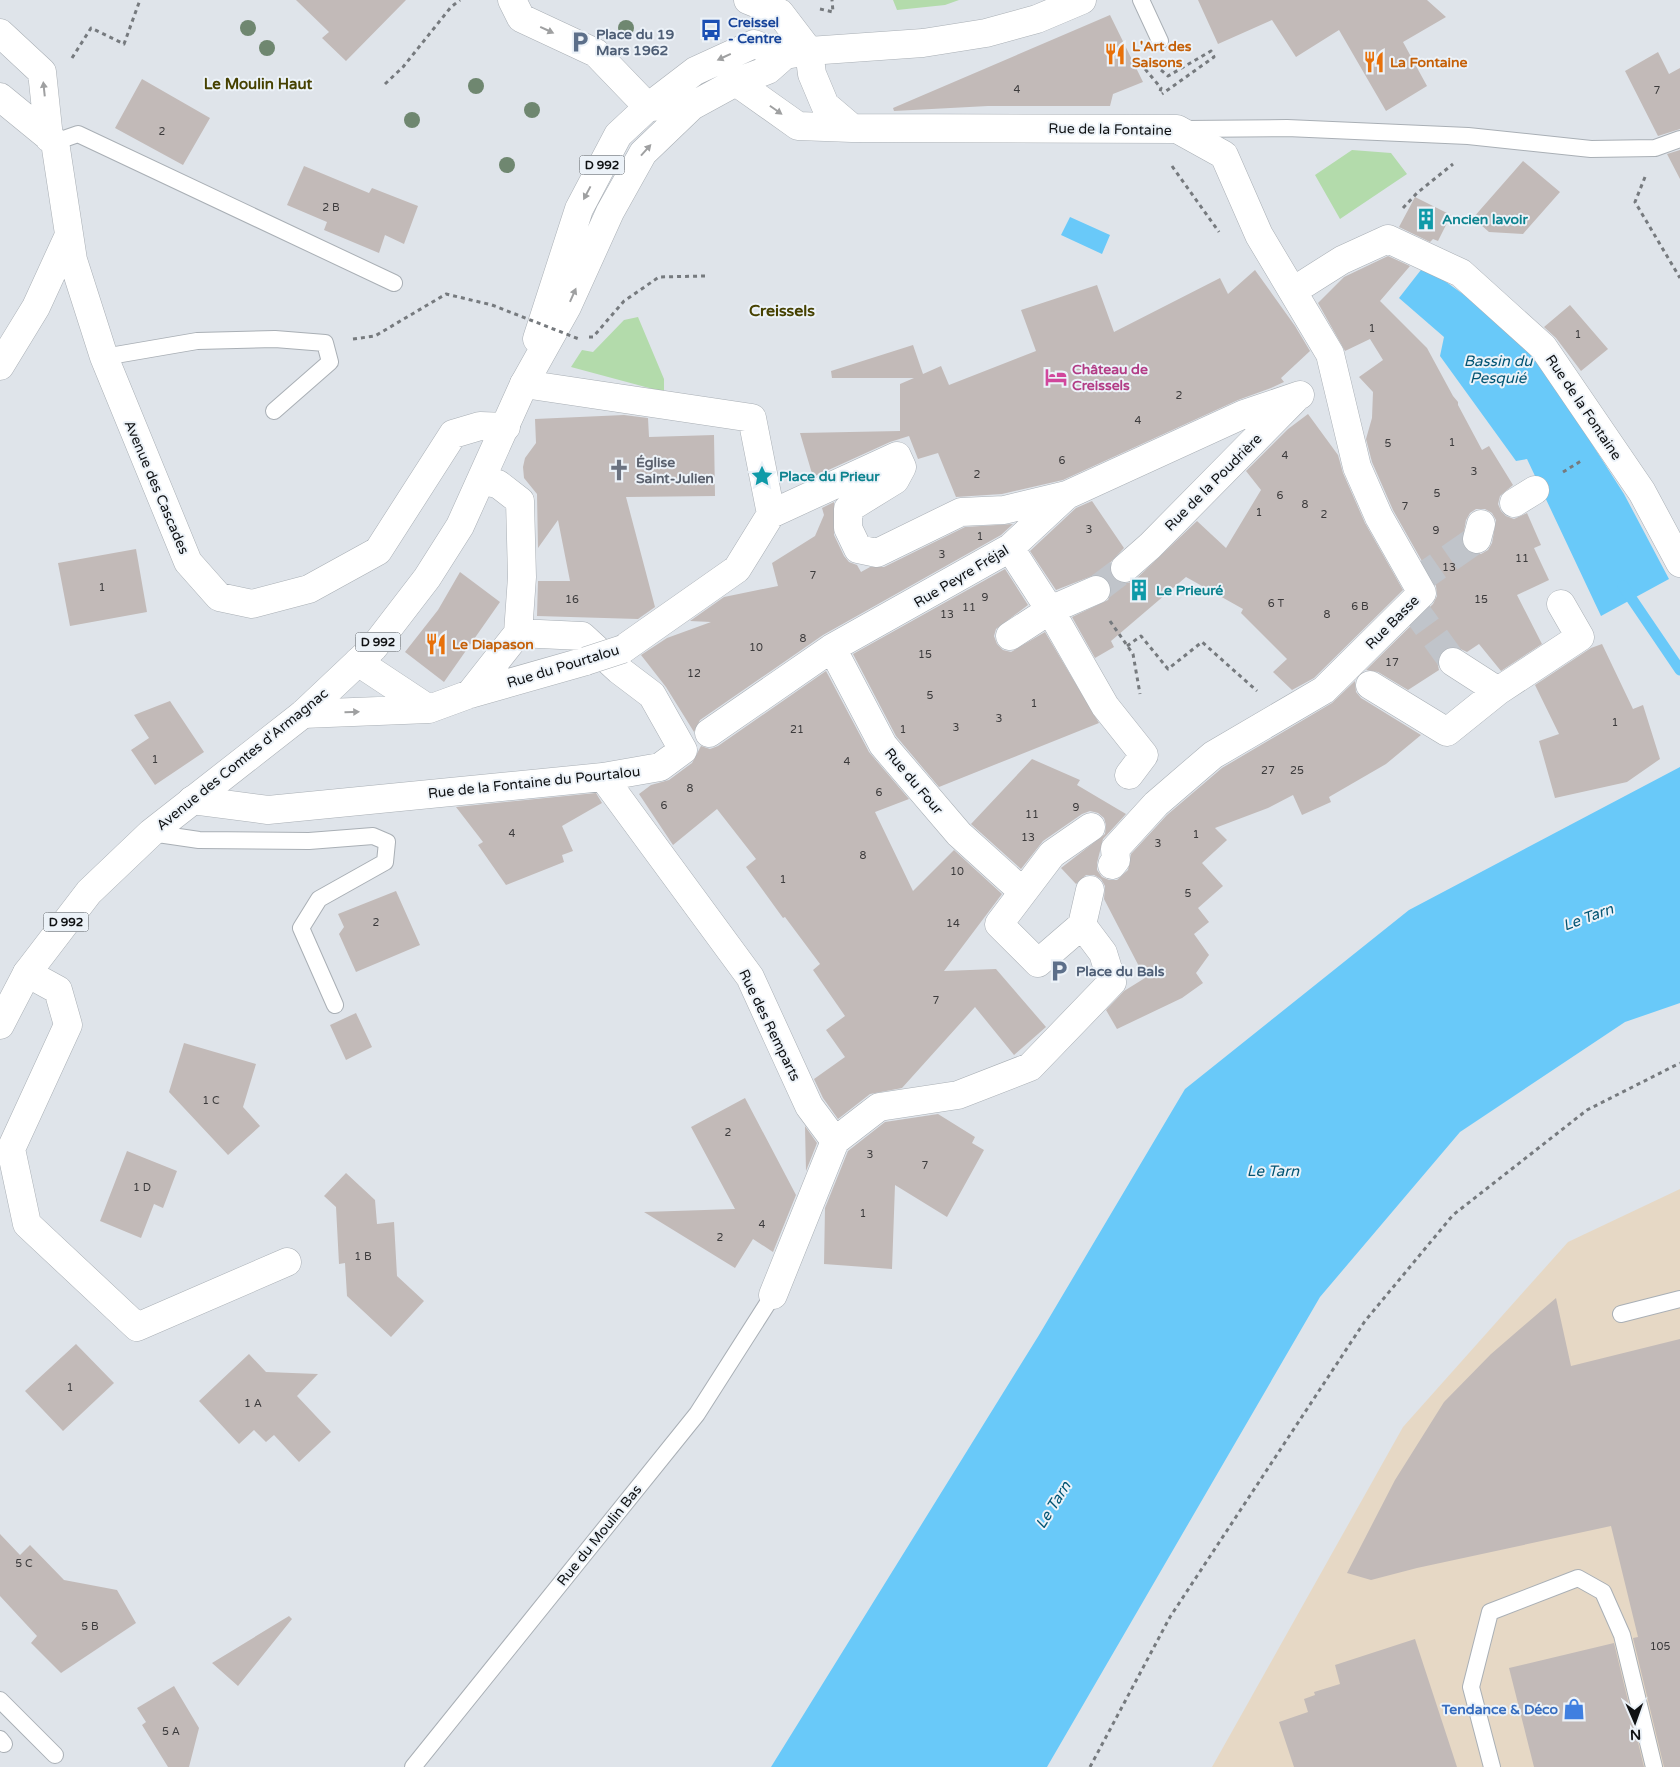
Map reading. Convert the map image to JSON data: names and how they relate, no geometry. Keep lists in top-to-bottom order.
{
  "streets": {
    "street": [
      "Rue de la Fontaine",
      "D 992",
      "Rue de la Poudrière",
      "Avenue des Cascades",
      "Rue Peyre Fréjal",
      "Rue Basse",
      "Rue du Pourtalou",
      "Avenue des Comtes d'Armagnac",
      "Rue du Four",
      "Rue de la Fontaine du Pourtalou",
      "Rue des Remparts"
    ],
    "lane": ["Rue du Moulin Bas"]
  },
  "crossings": [
    ["Rue de la Fontaine", "Rue Basse"],
    ["Rue de la Fontaine", "Avenue des Comtes d'Armagnac"],
    ["D 992", "Avenue des Comtes d'Armagnac"],
    ["Rue de la Poudrière", "Rue Peyre Fréjal"],
    ["Avenue des Cascades", "Avenue des Comtes d'Armagnac"],
    ["Rue Peyre Fréjal", "Rue du Four"],
    ["Rue Peyre Fréjal", "Rue de la Fontaine du Pourtalou"],
    ["Rue du Pourtalou", "Avenue des Comtes d'Armagnac"],
    ["Avenue des Comtes d'Armagnac", "Rue de la Fontaine du Pourtalou"],
    ["Rue de la Fontaine du Pourtalou", "Rue des Remparts"]
  ],
  "districts": ["Le Moulin Haut", "Creissels"],
  "water": ["Bassin du Pesquié", "Le Tarn"],
  "places": {
    "bus stop": ["Creissel - Centre"],
    "parking": ["Place du 19 Mars 1962", "Place du Bals"],
    "restaurant": ["L'Art des Saisons", "La Fontaine", "Le Diapason"],
    "building": ["Ancien lavoir", "Le Prieuré"],
    "hotel": ["Château de Creissels"],
    "church": ["Église Saint-Julien"],
    "place": ["Place du Prieur"],
    "shop": ["Tendance & Déco"]
  },
  "house_numbers": [
    "4",
    "7",
    "2",
    "2 B",
    "1",
    "1",
    "2",
    "4",
    "1",
    "5",
    "4",
    "6",
    "3",
    "2",
    "5",
    "6",
    "8",
    "7",
    "1",
    "2",
    "3",
    "9",
    "1",
    "3",
    "11",
    "13",
    "7",
    "1",
    "9",
    "16",
    "15",
    "6 T",
    "6 B",
    "11",
    "13",
    "8",
    "8",
    "10",
    "15",
    "17",
    "12",
    "5",
    "1",
    "3",
    "1",
    "3",
    "21",
    "1",
    "1",
    "4",
    "27",
    "25",
    "8",
    "6",
    "6",
    "9",
    "11",
    "4",
    "1",
    "13",
    "3",
    "8",
    "10",
    "1",
    "5",
    "2",
    "14",
    "7",
    "1 C",
    "2",
    "3",
    "7",
    "1 D",
    "1",
    "4",
    "2",
    "1 B",
    "1",
    "1 A",
    "5 C",
    "5 B",
    "105",
    "5 A"
  ],
  "north": "bottom"
}
